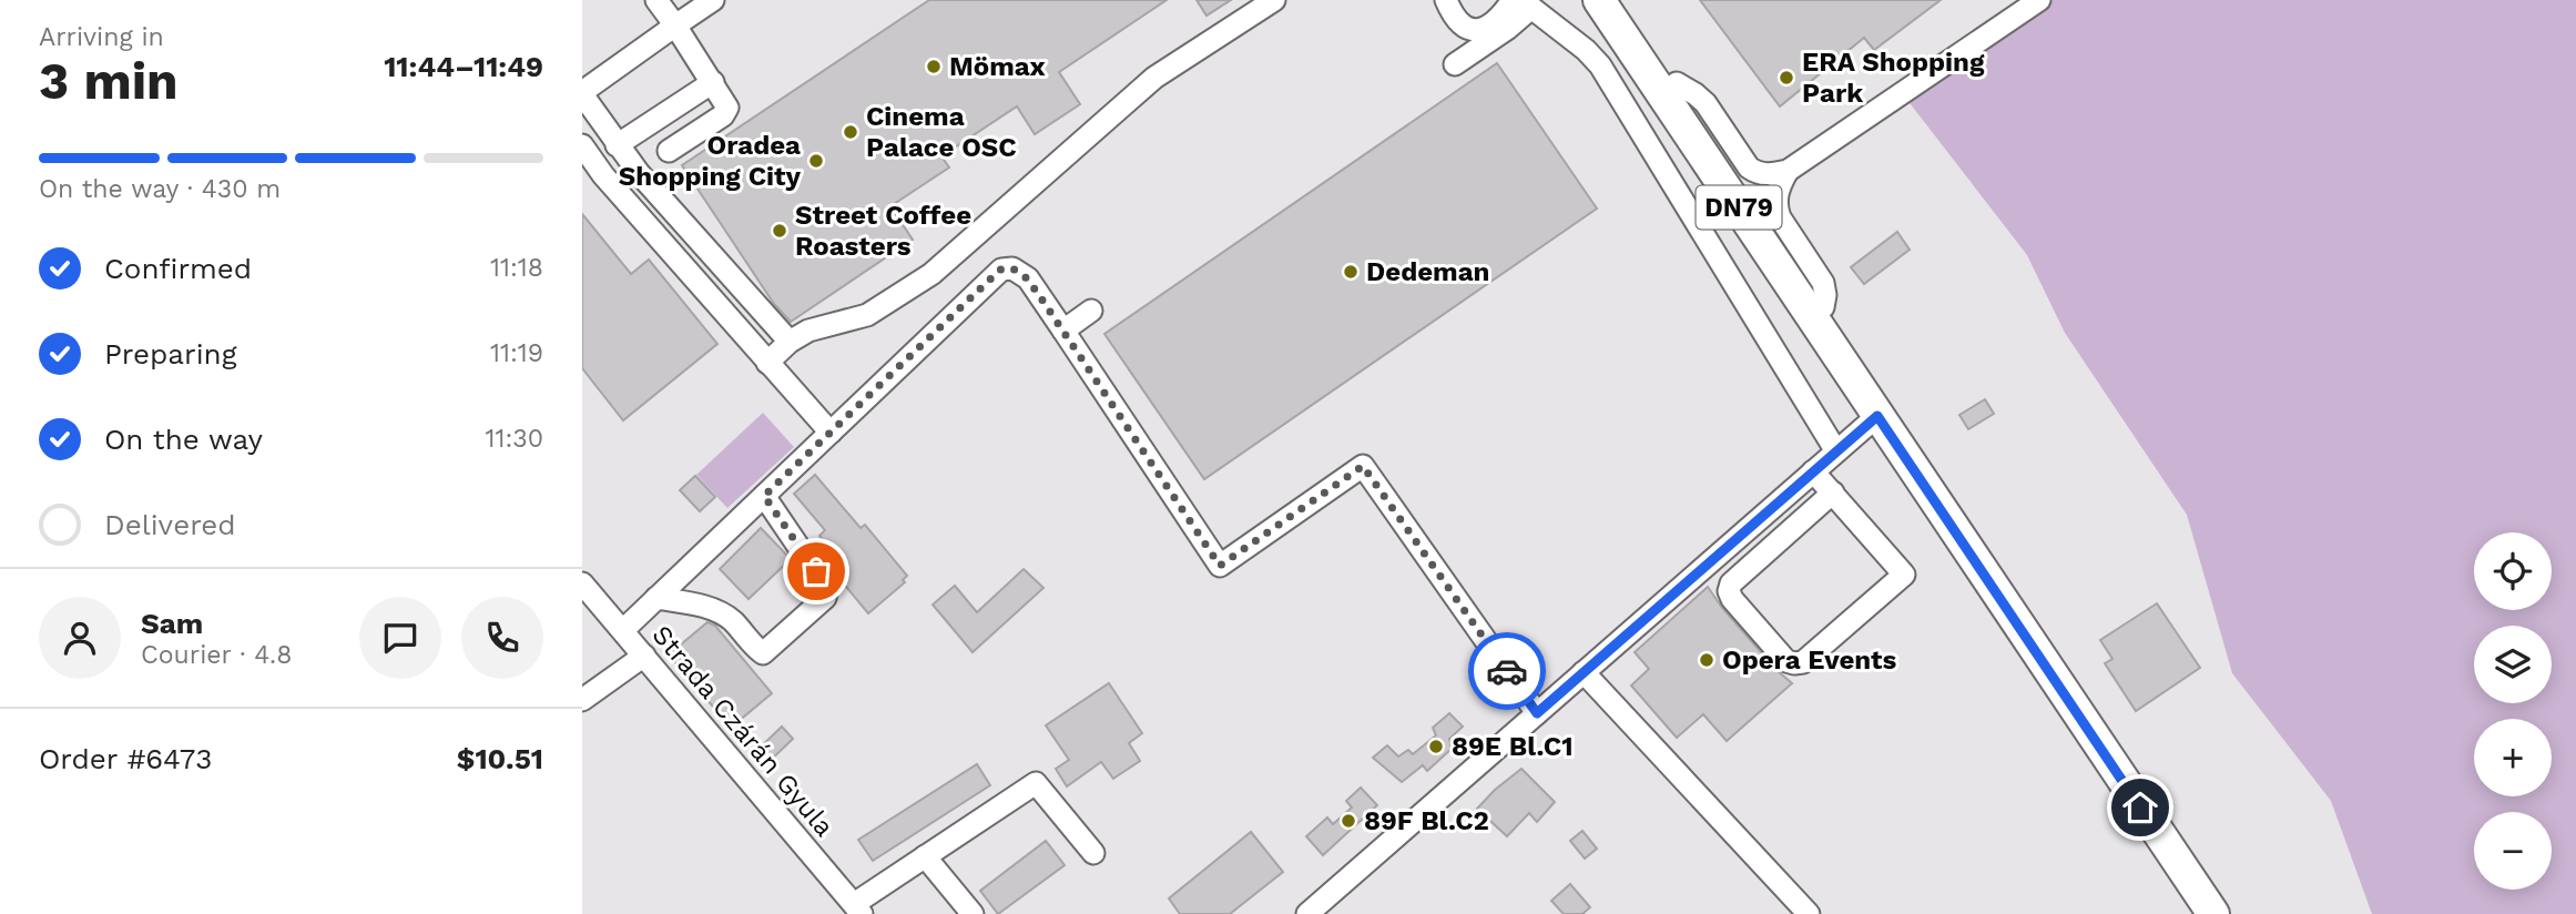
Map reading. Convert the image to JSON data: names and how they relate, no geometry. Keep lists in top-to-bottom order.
{
  "streets": {
    "highway": ["DN79"],
    "street": ["Strada Czárán Gyula"]
  },
  "places": [
    "Mömax",
    "ERA Shopping Park",
    "Cinema Palace OSC",
    "Oradea Shopping City",
    "Street Coffee Roasters",
    "Dedeman",
    "Opera Events",
    "89E Bl.C1",
    "89F Bl.C2"
  ],
  "page": {
    "heading": ["3 min", "Arriving in", "11:44–11:49"],
    "panel": [
      "Sam",
      "Courier · 4.8",
      "Order #6473",
      "$10.51"
    ],
    "bar": "On the way · 430 m",
    "list": [
      ["Confirmed", "11:18"],
      ["Preparing", "11:19"],
      ["On the way", "11:30"],
      "Delivered"
    ],
    "map_buttons": ["+", "−"]
  }
}
